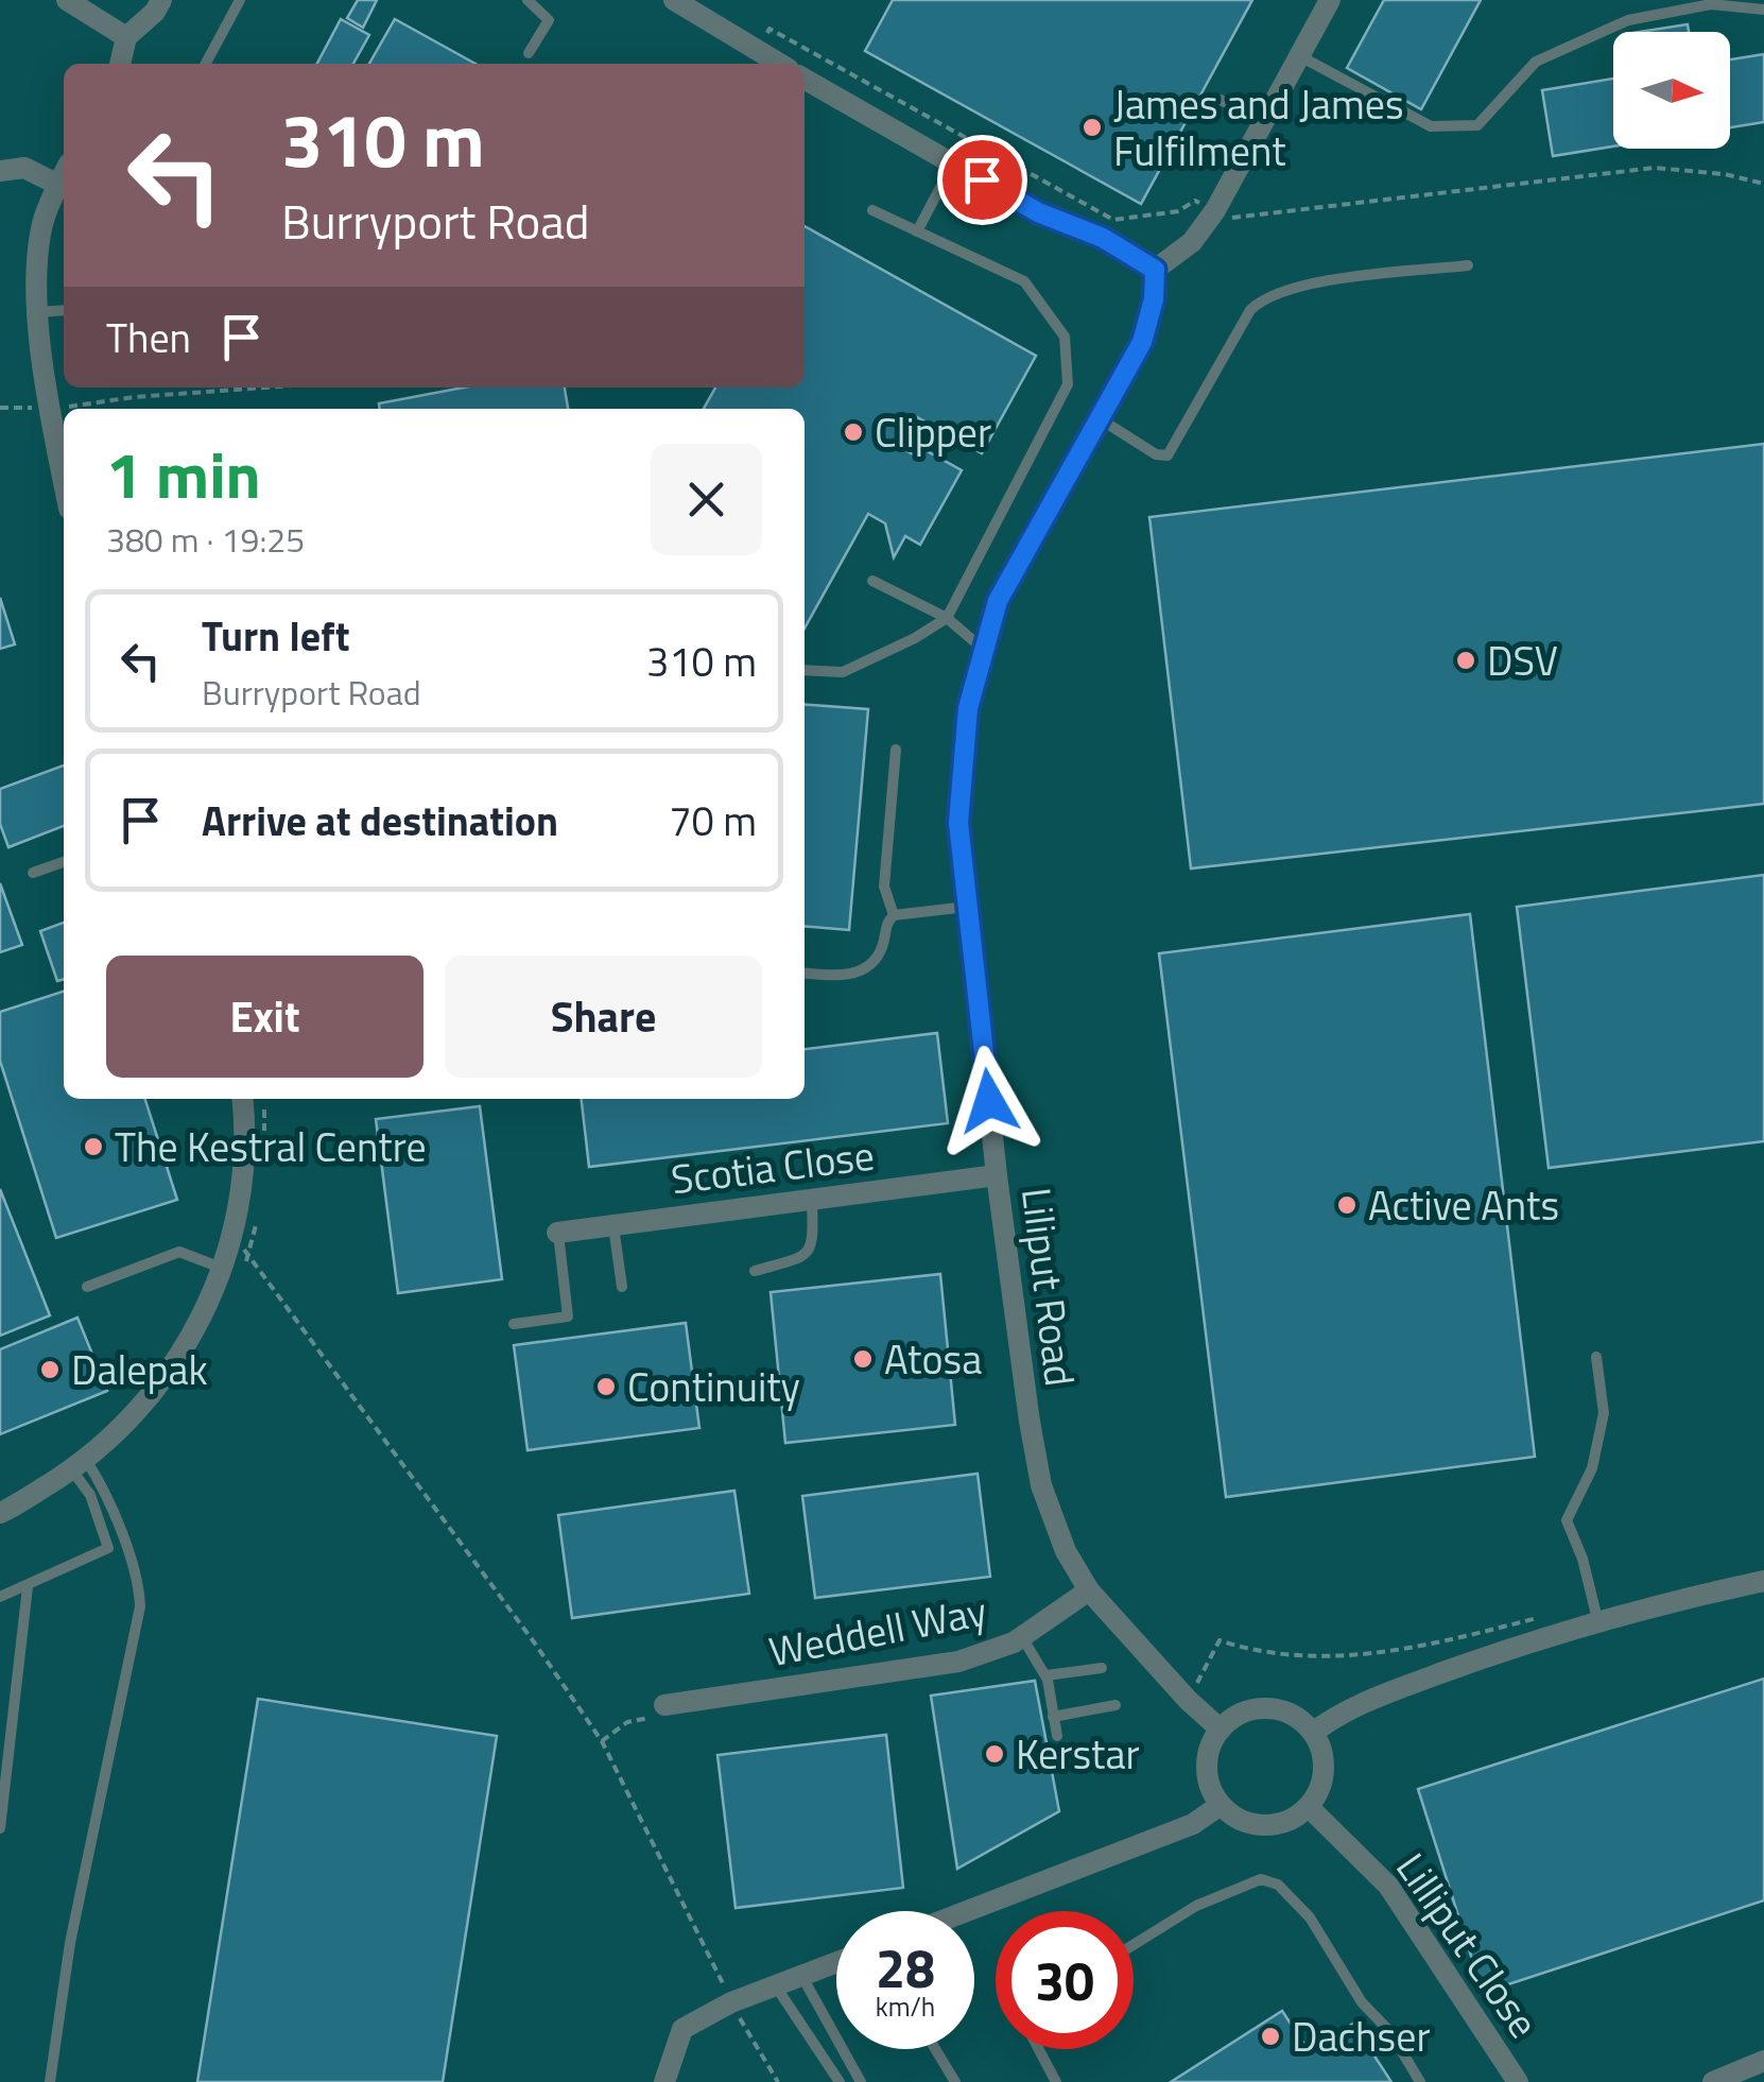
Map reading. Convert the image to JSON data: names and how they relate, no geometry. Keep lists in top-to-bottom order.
{
  "streets": {
    "street": [
      "Scotia Close",
      "Liliput Road",
      "Weddell Way",
      "Lilliput Close"
    ]
  },
  "crossings": [
    ["Scotia Close", "Liliput Road"],
    ["Liliput Road", "Weddell Way"],
    ["Liliput Road", "Lilliput Close"]
  ],
  "places": [
    "James and James Fulfilment",
    "Clipper",
    "DSV",
    "The Kestral Centre",
    "Active Ants",
    "Atosa",
    "Dalepak",
    "Continuity",
    "Kerstar",
    "Dachser"
  ],
  "north": "right",
  "page": {
    "turn": ["310 m", "Burryport Road"],
    "then": "Then",
    "heading": ["1 min", "380 m · 19:25"],
    "list": [
      {
        "name": "Turn left",
        "note": "Burryport Road",
        "value": "310 m"
      },
      {
        "name": "Arrive at destination",
        "value": "70 m"
      }
    ],
    "buttons": ["Exit", "Share"],
    "speed": "28 km/h",
    "limit": "30"
  }
}
